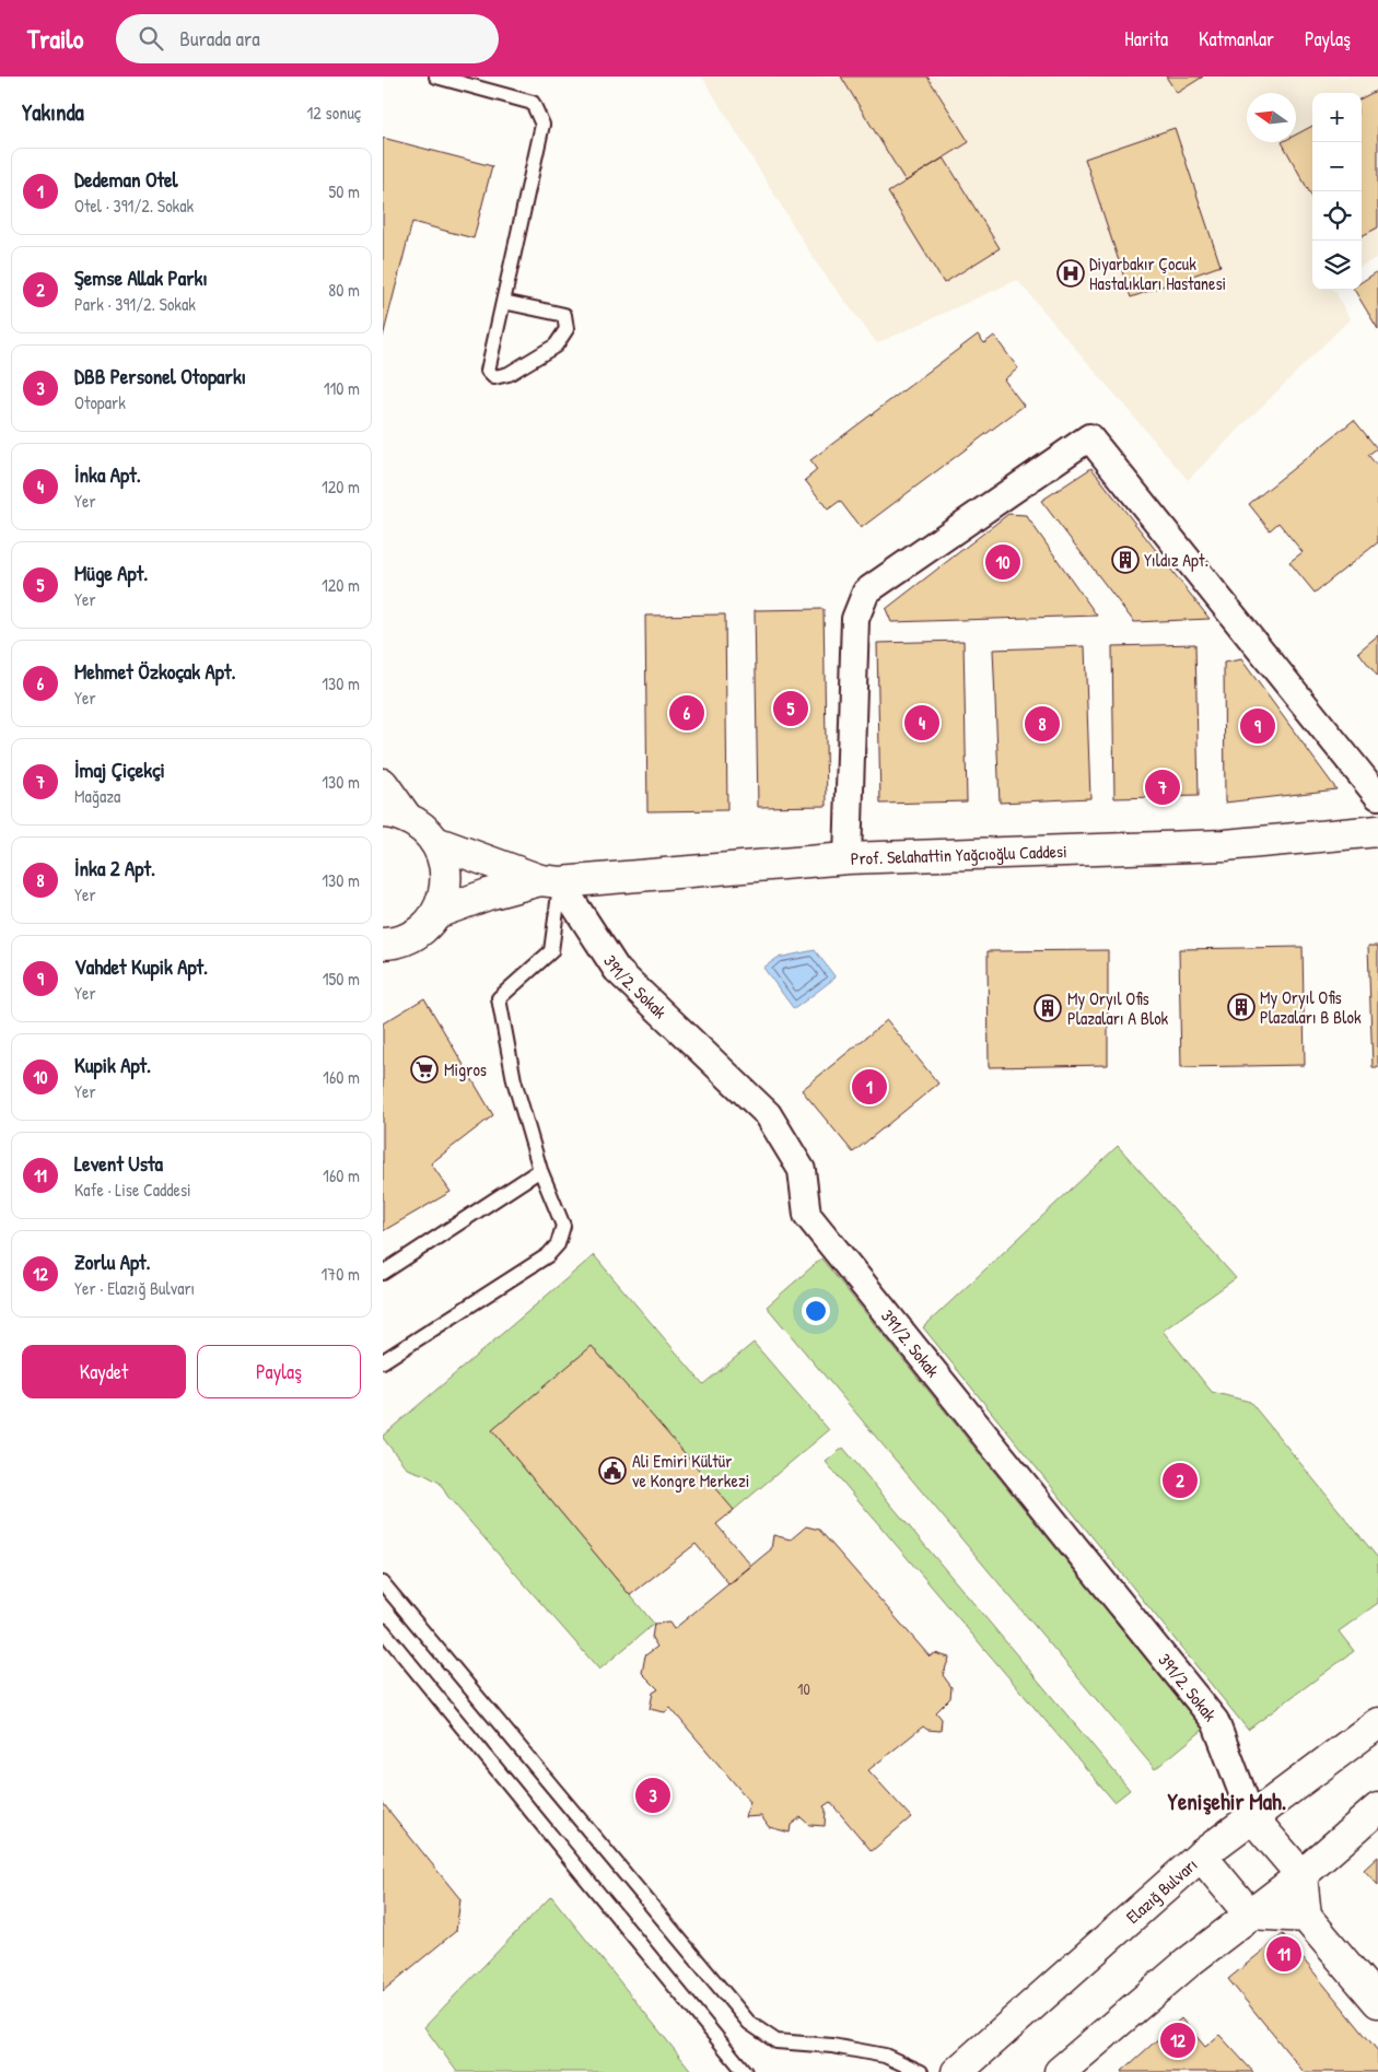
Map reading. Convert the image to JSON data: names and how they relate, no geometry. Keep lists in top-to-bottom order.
{
  "streets": {
    "street": ["Prof. Selahattin Yağcıoğlu Caddesi", "391/2. Sokak", "Elazığ Bulvarı"]
  },
  "crossings": [
    ["Prof. Selahattin Yağcıoğlu Caddesi", "391/2. Sokak"],
    ["391/2. Sokak", "Elazığ Bulvarı"]
  ],
  "districts": ["Yenişehir Mah."],
  "places": {
    "hospital": ["Diyarbakır Çocuk Hastalıkları Hastanesi"],
    "building": ["Yıldız Apt.", "My Oryıl Ofis Plazaları B Blok", "My Oryıl Ofis Plazaları A Blok"],
    "supermarket": ["Migros"],
    "public building": ["Ali Emiri Kültür ve Kongre Merkezi"]
  },
  "house_numbers": ["10"],
  "north": "left",
  "page": {
    "header": "Trailo",
    "search": "Burada ara",
    "nav": ["Harita", "Katmanlar", "Paylaş"],
    "heading": ["Yakında", "12 sonuç"],
    "map_buttons": ["+", "−"],
    "list": [
      {
        "mark": "1",
        "name": "Dedeman Otel",
        "note": "Otel · 391/2. Sokak",
        "value": "50 m"
      },
      {
        "mark": "2",
        "name": "Şemse Allak Parkı",
        "note": "Park · 391/2. Sokak",
        "value": "80 m"
      },
      {
        "mark": "3",
        "name": "DBB Personel Otoparkı",
        "note": "Otopark",
        "value": "110 m"
      },
      {
        "mark": "4",
        "name": "İnka Apt.",
        "note": "Yer",
        "value": "120 m"
      },
      {
        "mark": "5",
        "name": "Müge Apt.",
        "note": "Yer",
        "value": "120 m"
      },
      {
        "mark": "6",
        "name": "Mehmet Özkoçak Apt.",
        "note": "Yer",
        "value": "130 m"
      },
      {
        "mark": "7",
        "name": "İmaj Çiçekçi",
        "note": "Mağaza",
        "value": "130 m"
      },
      {
        "mark": "8",
        "name": "İnka 2 Apt.",
        "note": "Yer",
        "value": "130 m"
      },
      {
        "mark": "9",
        "name": "Vahdet Kupik Apt.",
        "note": "Yer",
        "value": "150 m"
      },
      {
        "mark": "10",
        "name": "Kupik Apt.",
        "note": "Yer",
        "value": "160 m"
      },
      {
        "mark": "11",
        "name": "Levent Usta",
        "note": "Kafe · Lise Caddesi",
        "value": "160 m"
      },
      {
        "mark": "12",
        "name": "Zorlu Apt.",
        "note": "Yer · Elazığ Bulvarı",
        "value": "170 m"
      }
    ],
    "pins": [
      "10",
      "5",
      "6",
      "4",
      "8",
      "9",
      "7",
      "1",
      "2",
      "3",
      "11",
      "12"
    ],
    "buttons": ["Kaydet", "Paylaş"]
  }
}
